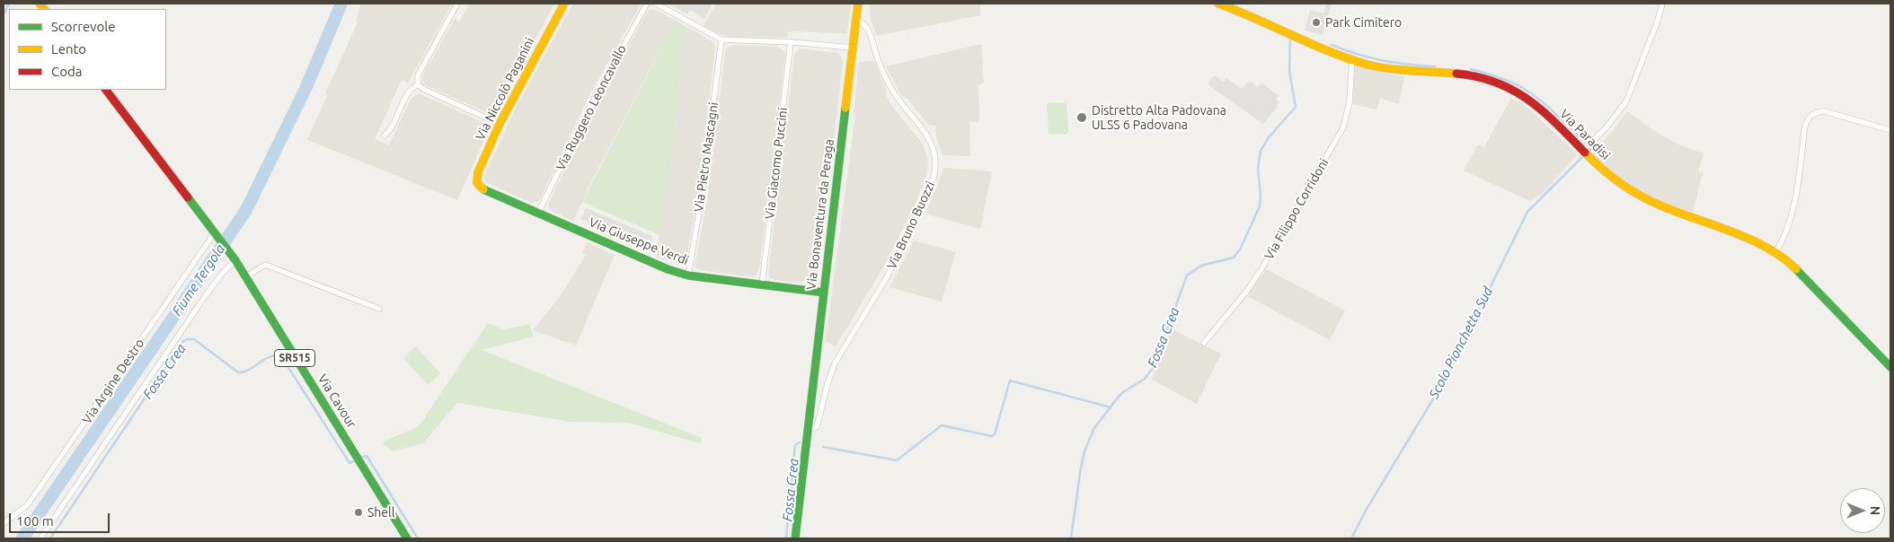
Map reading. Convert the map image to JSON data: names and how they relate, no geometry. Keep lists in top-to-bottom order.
{
  "streets": {
    "street": [
      "Via Niccolò Paganini",
      "Via Ruggero Leoncavallo",
      "Via Paradisi",
      "Via Pietro Mascagni",
      "Via Giacomo Puccini",
      "Via Filippo Corridoni",
      "Via Bonaventura da Peraga",
      "Via Bruno Buozzi",
      "Via Giuseppe Verdi",
      "SR515",
      "Via Argine Destro",
      "Via Cavour"
    ]
  },
  "crossings": [
    ["Via Niccolò Paganini", "Via Giuseppe Verdi"],
    ["Via Ruggero Leoncavallo", "Via Giuseppe Verdi"],
    ["Via Paradisi", "Via Filippo Corridoni"],
    ["Via Pietro Mascagni", "Via Giuseppe Verdi"],
    ["Via Giacomo Puccini", "Via Giuseppe Verdi"],
    ["Via Bonaventura da Peraga", "Via Bruno Buozzi"],
    ["Via Bonaventura da Peraga", "Via Giuseppe Verdi"],
    ["Via Argine Destro", "Via Cavour"]
  ],
  "water": ["Fiume Tergola", "Fossa Crea", "Scolo Pionchetta Sud"],
  "places": ["Park Cimitero", "Distretto Alta Padovana ULSS 6 Padovana", "Shell"],
  "legend": ["Scorrevole", "Lento", "Coda"],
  "scale_bar": "100 m",
  "north": "right"
}
